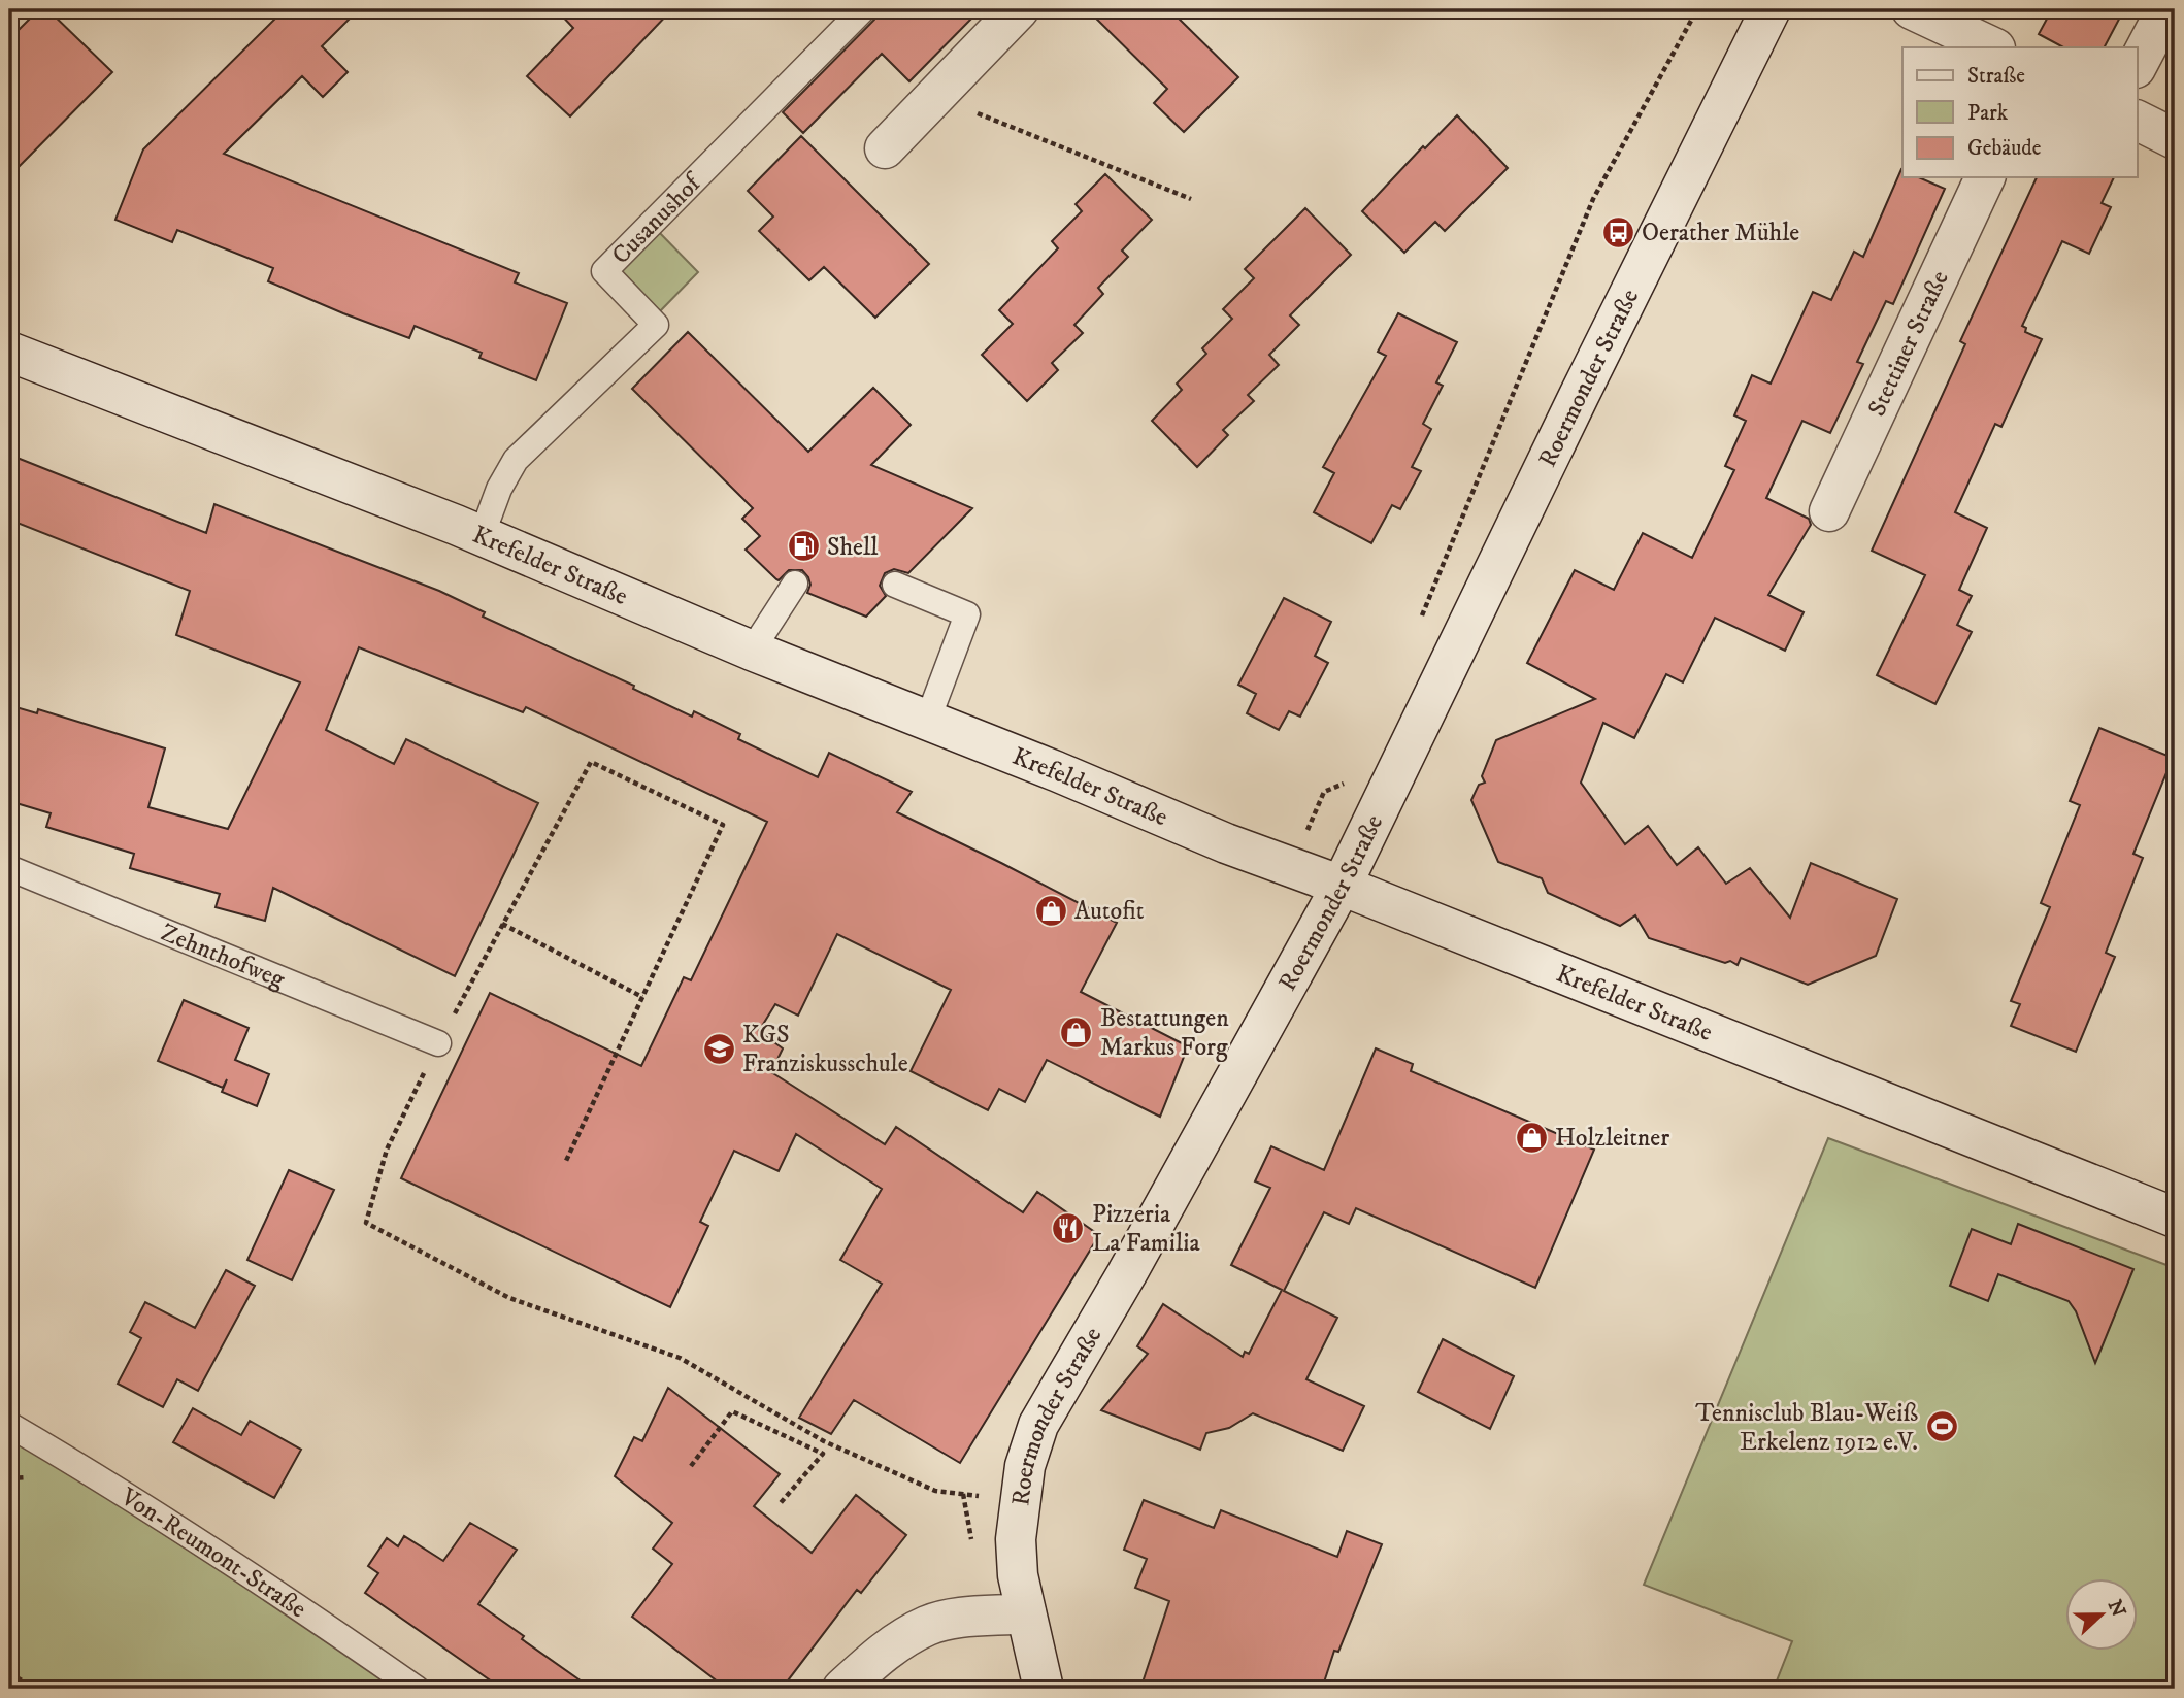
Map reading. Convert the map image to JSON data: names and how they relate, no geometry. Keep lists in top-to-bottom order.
{
  "streets": {
    "street": ["Stettiner Straße", "Roermonder Straße", "Krefelder Straße"],
    "lane": ["Cusanushof", "Zehnthofweg", "Von-Reumont-Straße"]
  },
  "crossings": [
    ["Cusanushof", "Krefelder Straße"],
    ["Roermonder Straße", "Krefelder Straße"]
  ],
  "places": {
    "bus stop": ["Oerather Mühle"],
    "fuel station": ["Shell"],
    "shop": ["Autofit", "Bestattungen Markus Forg", "Holzleitner"],
    "school or university": ["KGS Franziskusschule"],
    "restaurant": ["Pizzeria La Familia"],
    "sports": ["Tennisclub Blau-Weiß Erkelenz 1912 e.V."]
  },
  "legend": ["Straße", "Park", "Gebäude"],
  "north": "right"
}
